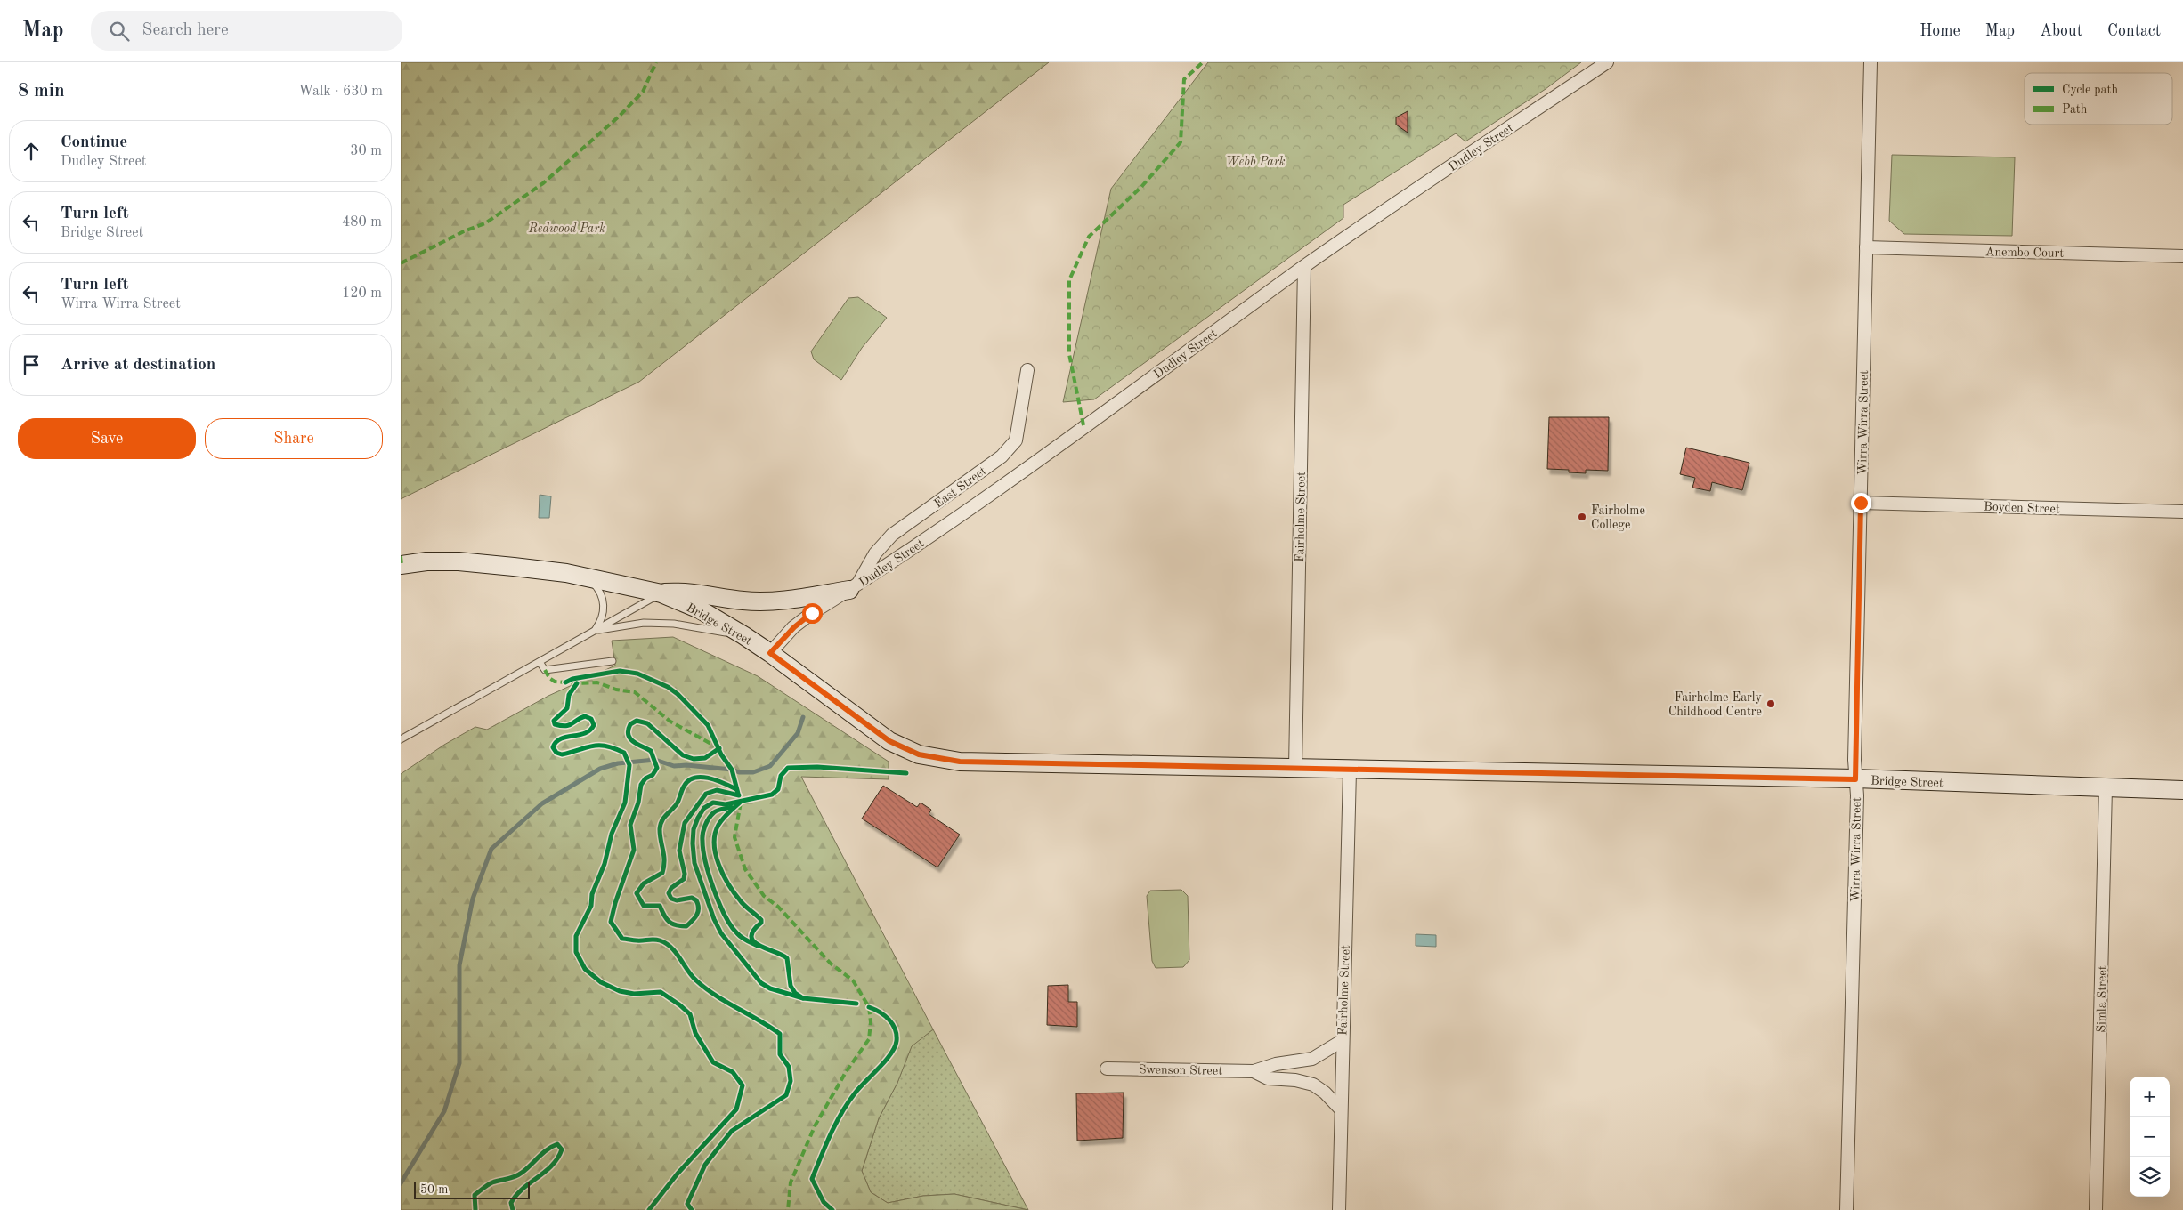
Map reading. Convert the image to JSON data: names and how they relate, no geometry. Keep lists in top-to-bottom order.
{
  "streets": {
    "street": [
      "Dudley Street",
      "Anembo Court",
      "Wirra Wirra Street",
      "East Street",
      "Boyden Street",
      "Fairholme Street",
      "Bridge Street",
      "Simla Street",
      "Swenson Street"
    ]
  },
  "crossings": [
    ["Dudley Street", "East Street"],
    ["Dudley Street", "Fairholme Street"],
    ["Dudley Street", "Bridge Street"],
    ["Anembo Court", "Wirra Wirra Street"],
    ["Wirra Wirra Street", "Boyden Street"],
    ["Wirra Wirra Street", "Bridge Street"],
    ["Fairholme Street", "Bridge Street"],
    ["Fairholme Street", "Swenson Street"],
    ["Bridge Street", "Simla Street"]
  ],
  "parks": ["Webb Park", "Redwood Park"],
  "places": ["Fairholme College", "Fairholme Early Childhood Centre"],
  "legend": ["Cycle path", "Path"],
  "scale_bar": "50 m",
  "page": {
    "header": "Map",
    "search": "Search here",
    "nav": [
      "Home",
      "Map",
      "About",
      "Contact"
    ],
    "heading": ["8 min", "Walk · 630 m"],
    "list": [
      ["Continue", "Dudley Street", "30 m"],
      ["Turn left", "Bridge Street", "480 m"],
      ["Turn left", "Wirra Wirra Street", "120 m"],
      "Arrive at destination"
    ],
    "buttons": ["Save", "Share"],
    "map_buttons": ["+", "−"],
    "scale": "50 m"
  }
}
